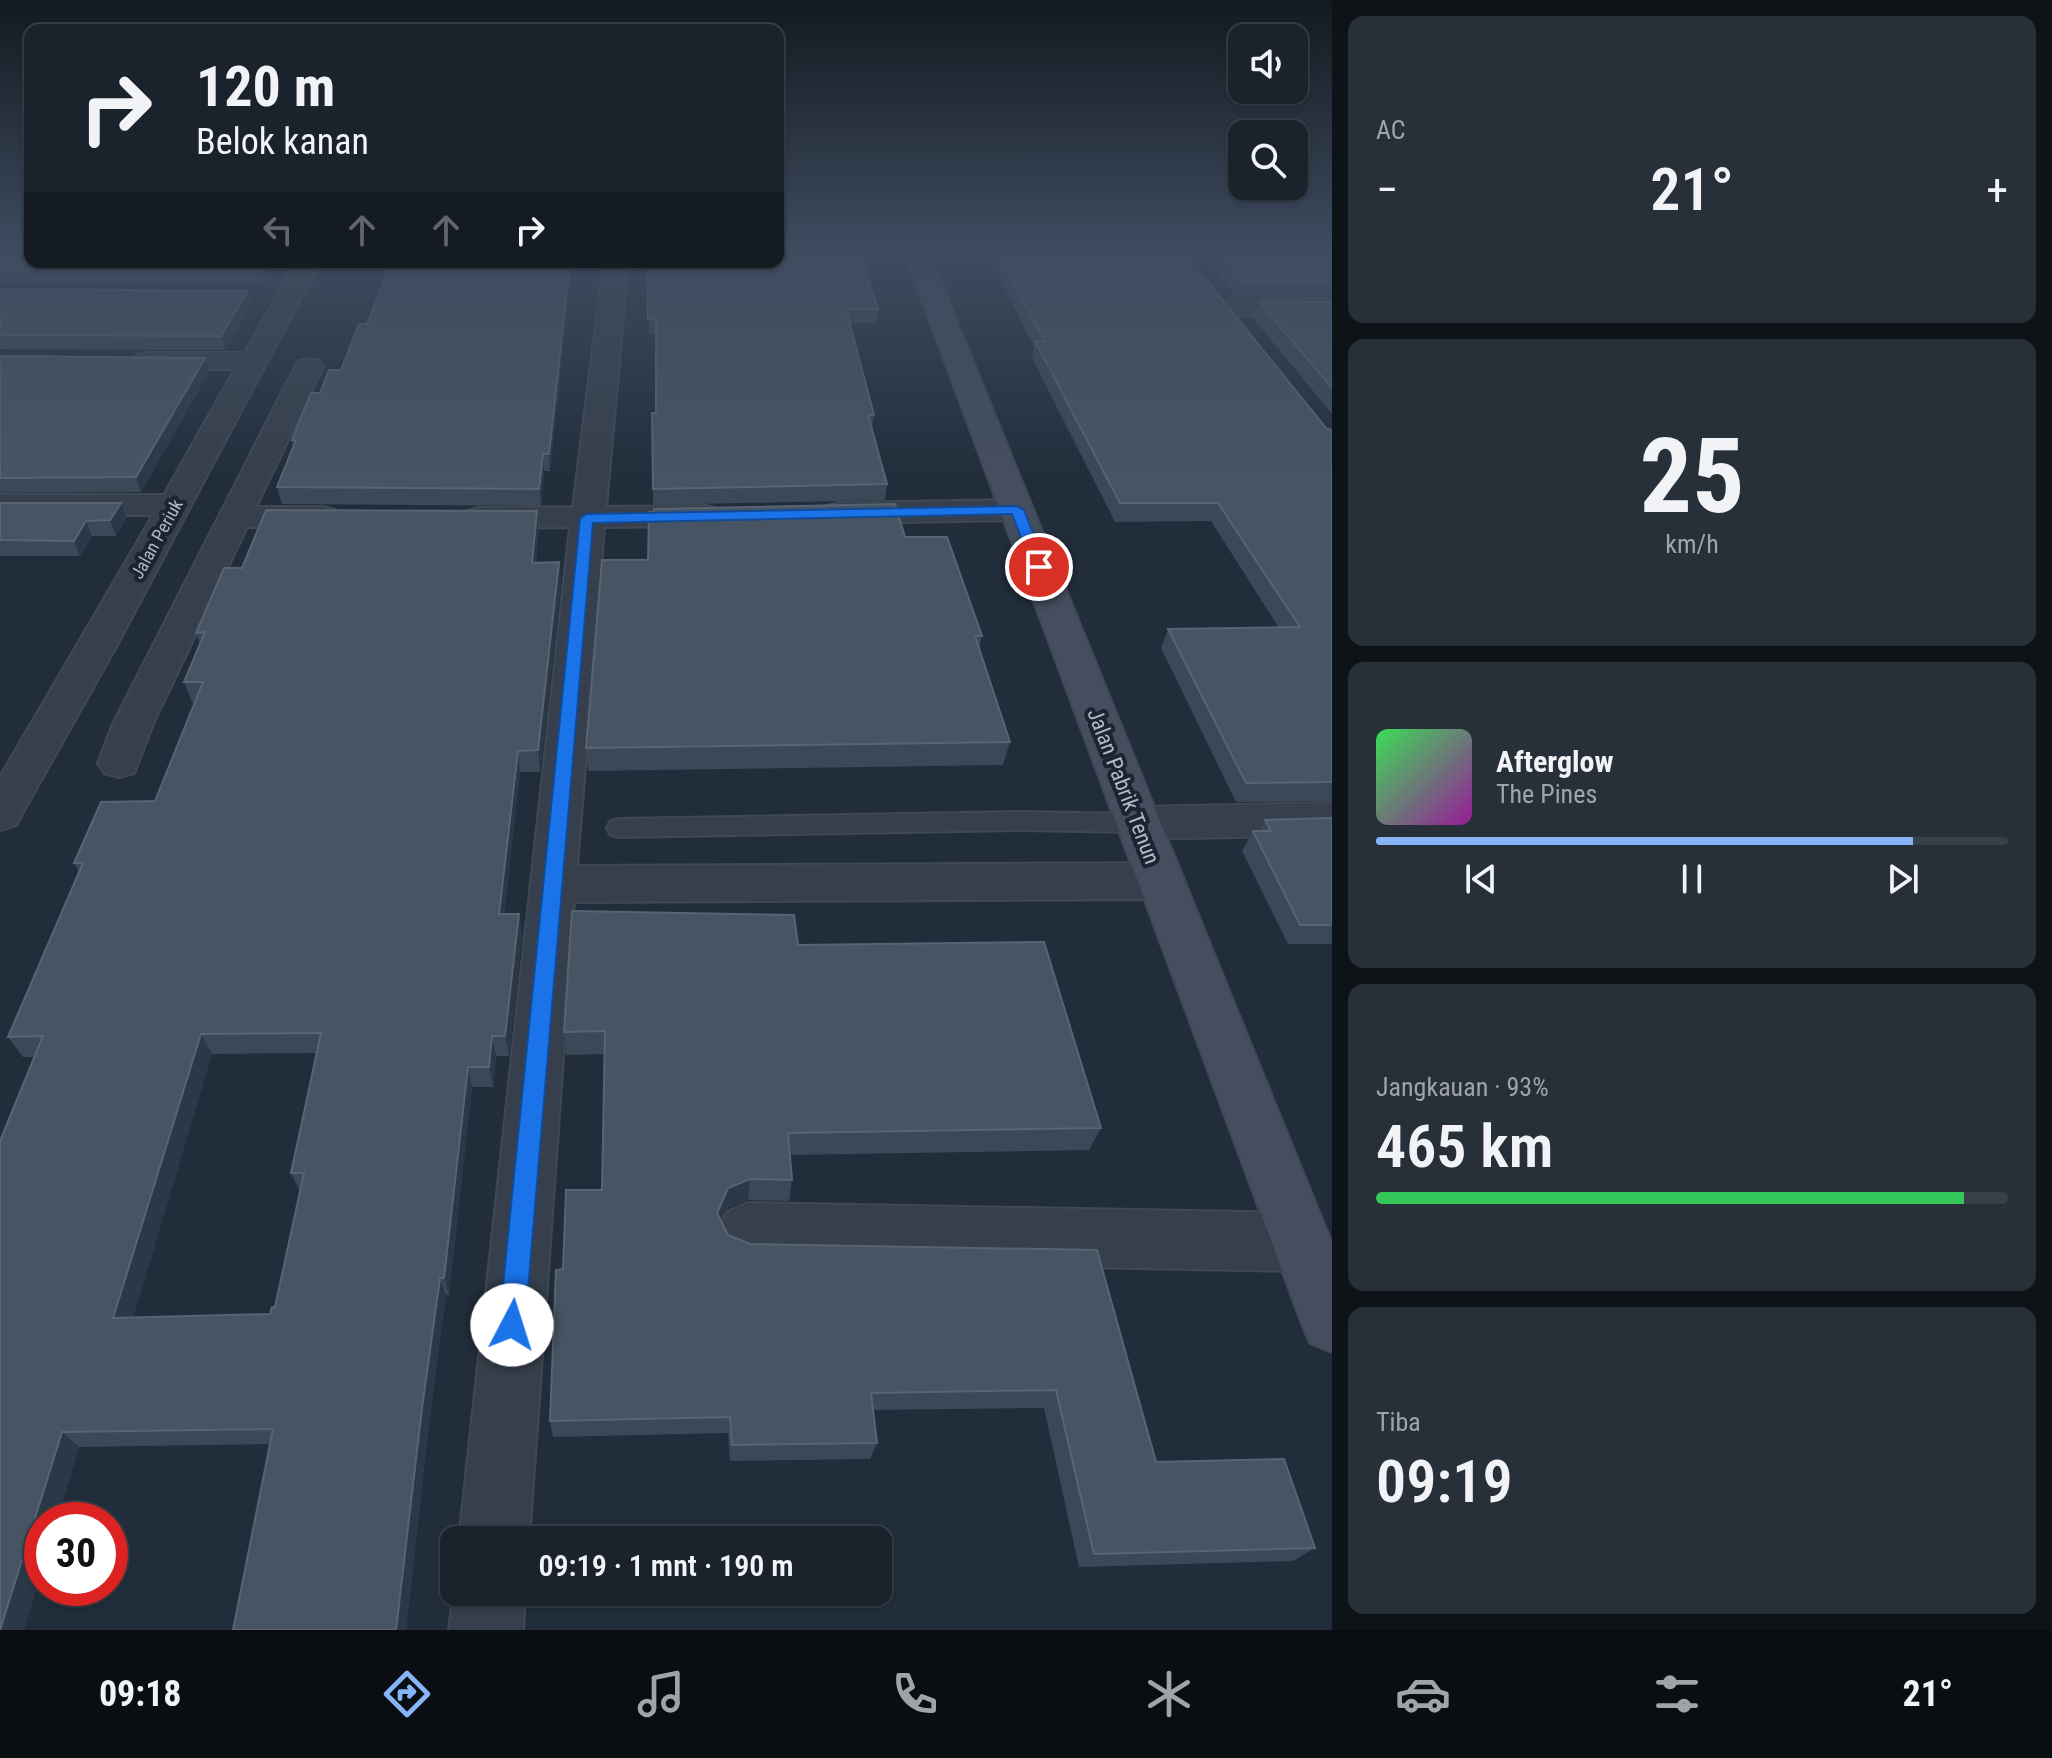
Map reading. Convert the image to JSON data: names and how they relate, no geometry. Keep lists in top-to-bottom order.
{
  "streets": {
    "street": ["Jalan Periuk", "Jalan Pabrik Tenun"]
  },
  "page": {
    "tile": [
      "AC",
      ["25", "km/h"],
      ["Jangkauan · 93%", "465 km"],
      ["Tiba", "09:19"]
    ],
    "turn": ["120 m", "Belok kanan"],
    "heat": ["−", "21°", "+"],
    "song": ["Afterglow", "The Pines"],
    "limit": "30",
    "trip": "09:19 · 1 mnt · 190 m",
    "tabs": ["09:18", "21°"]
  }
}
